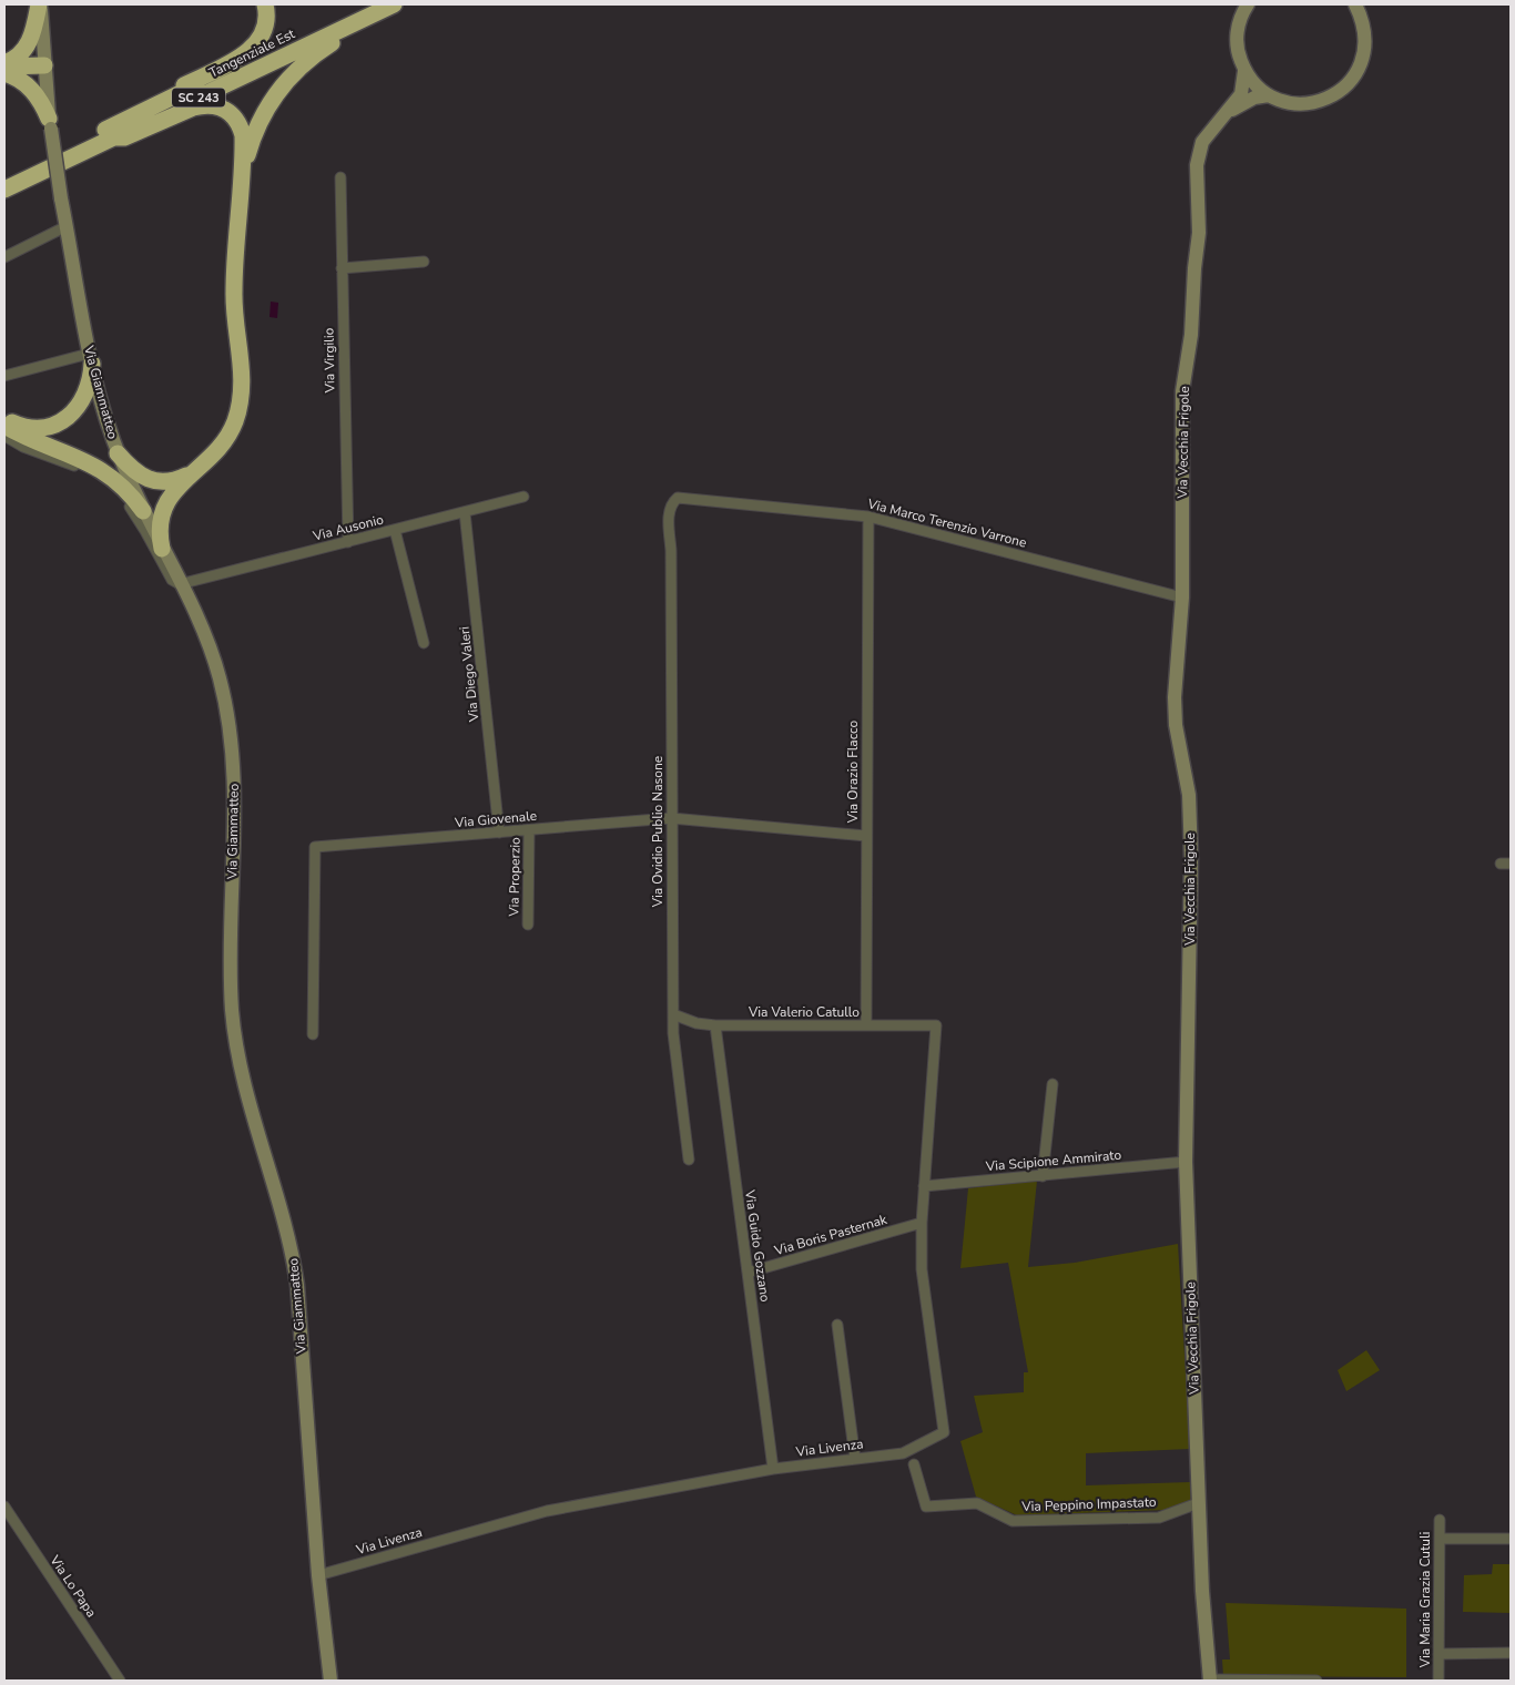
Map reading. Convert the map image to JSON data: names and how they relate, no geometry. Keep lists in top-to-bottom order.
{
  "streets": {
    "highway": ["Tangenziale Est", "SC 243"],
    "street": [
      "Via Virgilio",
      "Via Giammatteo",
      "Via Vecchia Frigole",
      "Via Marco Terenzio Varrone",
      "Via Ausonio",
      "Via Diego Valeri",
      "Via Orazio Flacco",
      "Via Giovenale",
      "Via Ovidio Publio Nasone",
      "Via Properzio",
      "Via Valerio Catullo",
      "Via Scipione Ammirato",
      "Via Boris Pasternak",
      "Via Guido Gozzano",
      "Via Livenza",
      "Via Peppino Impastato",
      "Via Lo Papa",
      "Via Maria Grazia Cutuli"
    ]
  },
  "crossings": [
    ["Via Virgilio", "Via Ausonio"],
    ["Via Giammatteo", "Via Ausonio"],
    ["Via Giammatteo", "Via Livenza"],
    ["Via Vecchia Frigole", "Via Marco Terenzio Varrone"],
    ["Via Vecchia Frigole", "Via Scipione Ammirato"],
    ["Via Vecchia Frigole", "Via Peppino Impastato"],
    ["Via Marco Terenzio Varrone", "Via Orazio Flacco"],
    ["Via Marco Terenzio Varrone", "Via Ovidio Publio Nasone"],
    ["Via Ausonio", "Via Diego Valeri"],
    ["Via Diego Valeri", "Via Giovenale"],
    ["Via Orazio Flacco", "Via Giovenale"],
    ["Via Orazio Flacco", "Via Valerio Catullo"],
    ["Via Giovenale", "Via Ovidio Publio Nasone"],
    ["Via Giovenale", "Via Properzio"],
    ["Via Ovidio Publio Nasone", "Via Valerio Catullo"],
    ["Via Valerio Catullo", "Via Guido Gozzano"],
    ["Via Valerio Catullo", "Via Livenza"],
    ["Via Scipione Ammirato", "Via Livenza"],
    ["Via Boris Pasternak", "Via Guido Gozzano"],
    ["Via Boris Pasternak", "Via Livenza"],
    ["Via Guido Gozzano", "Via Livenza"]
  ]
}
